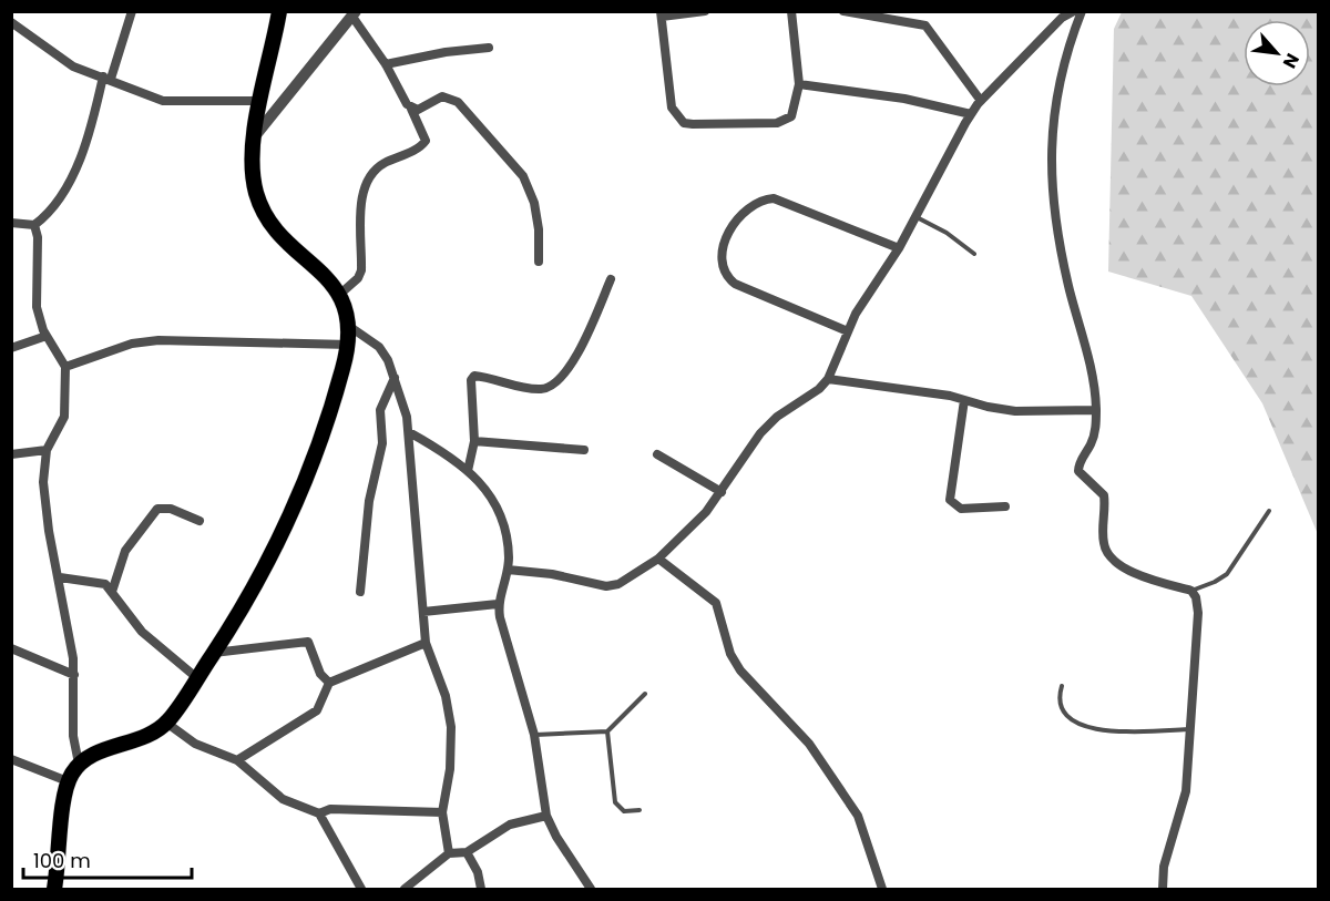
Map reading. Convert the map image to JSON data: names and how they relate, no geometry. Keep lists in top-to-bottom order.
{
  "scale_bar": "100 m",
  "north": "bottom right"
}
